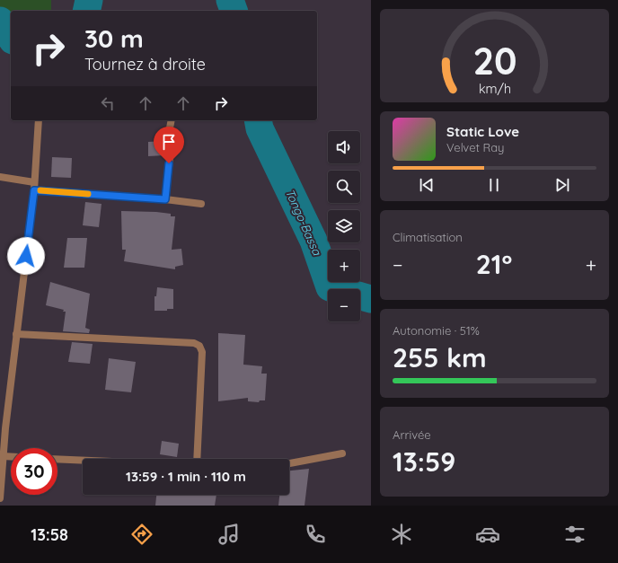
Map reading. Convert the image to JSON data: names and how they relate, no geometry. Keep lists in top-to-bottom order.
{
  "water": ["Tongo-Bassa"],
  "page": {
    "turn": ["30 m", "Tournez à droite"],
    "song": ["Static Love", "Velvet Ray"],
    "map_buttons": ["+", "−"],
    "tile": [
      "Climatisation",
      ["Autonomie · 51%", "255 km"],
      ["Arrivée", "13:59"]
    ],
    "heat": ["−", "21°", "+"],
    "limit": "30",
    "trip": "13:59 · 1 min · 110 m",
    "tabs": "13:58",
    "gauge": ["20", "km/h"]
  }
}
